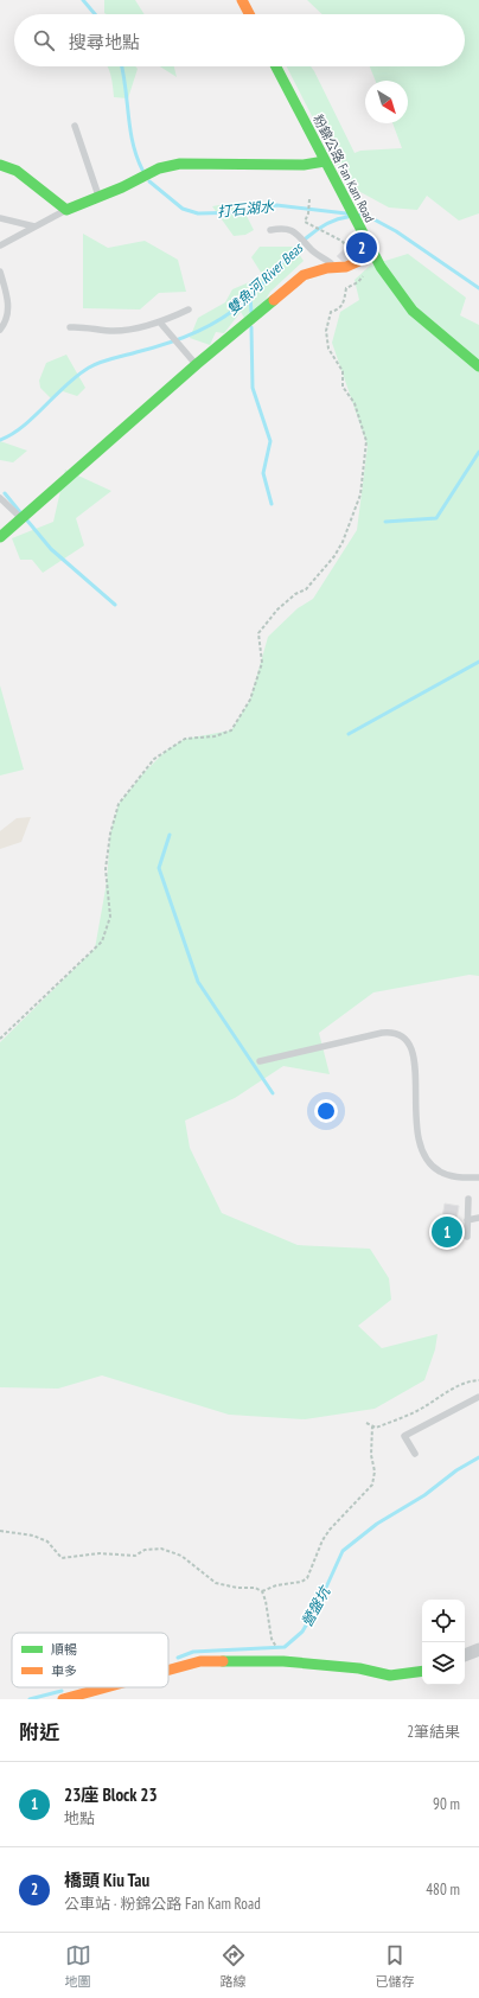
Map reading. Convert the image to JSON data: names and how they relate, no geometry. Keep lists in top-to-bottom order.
{
  "streets": {
    "street": ["粉錦公路 Fan Kam Road"]
  },
  "water": ["打石湖水", "雙魚河 River Beas", "營盤坑"],
  "legend": ["順暢", "車多"],
  "north": "bottom right",
  "page": {
    "search": "搜尋地點",
    "pins": ["2", "1"],
    "heading": ["附近", "2筆結果"],
    "list": [
      {
        "mark": "1",
        "name": "23座 Block 23",
        "note": "地點",
        "value": "90 m"
      },
      {
        "mark": "2",
        "name": "橋頭 Kiu Tau",
        "note": "公車站 · 粉錦公路 Fan Kam Road",
        "value": "480 m"
      }
    ],
    "nav": ["地圖", "路線", "已儲存"]
  }
}
